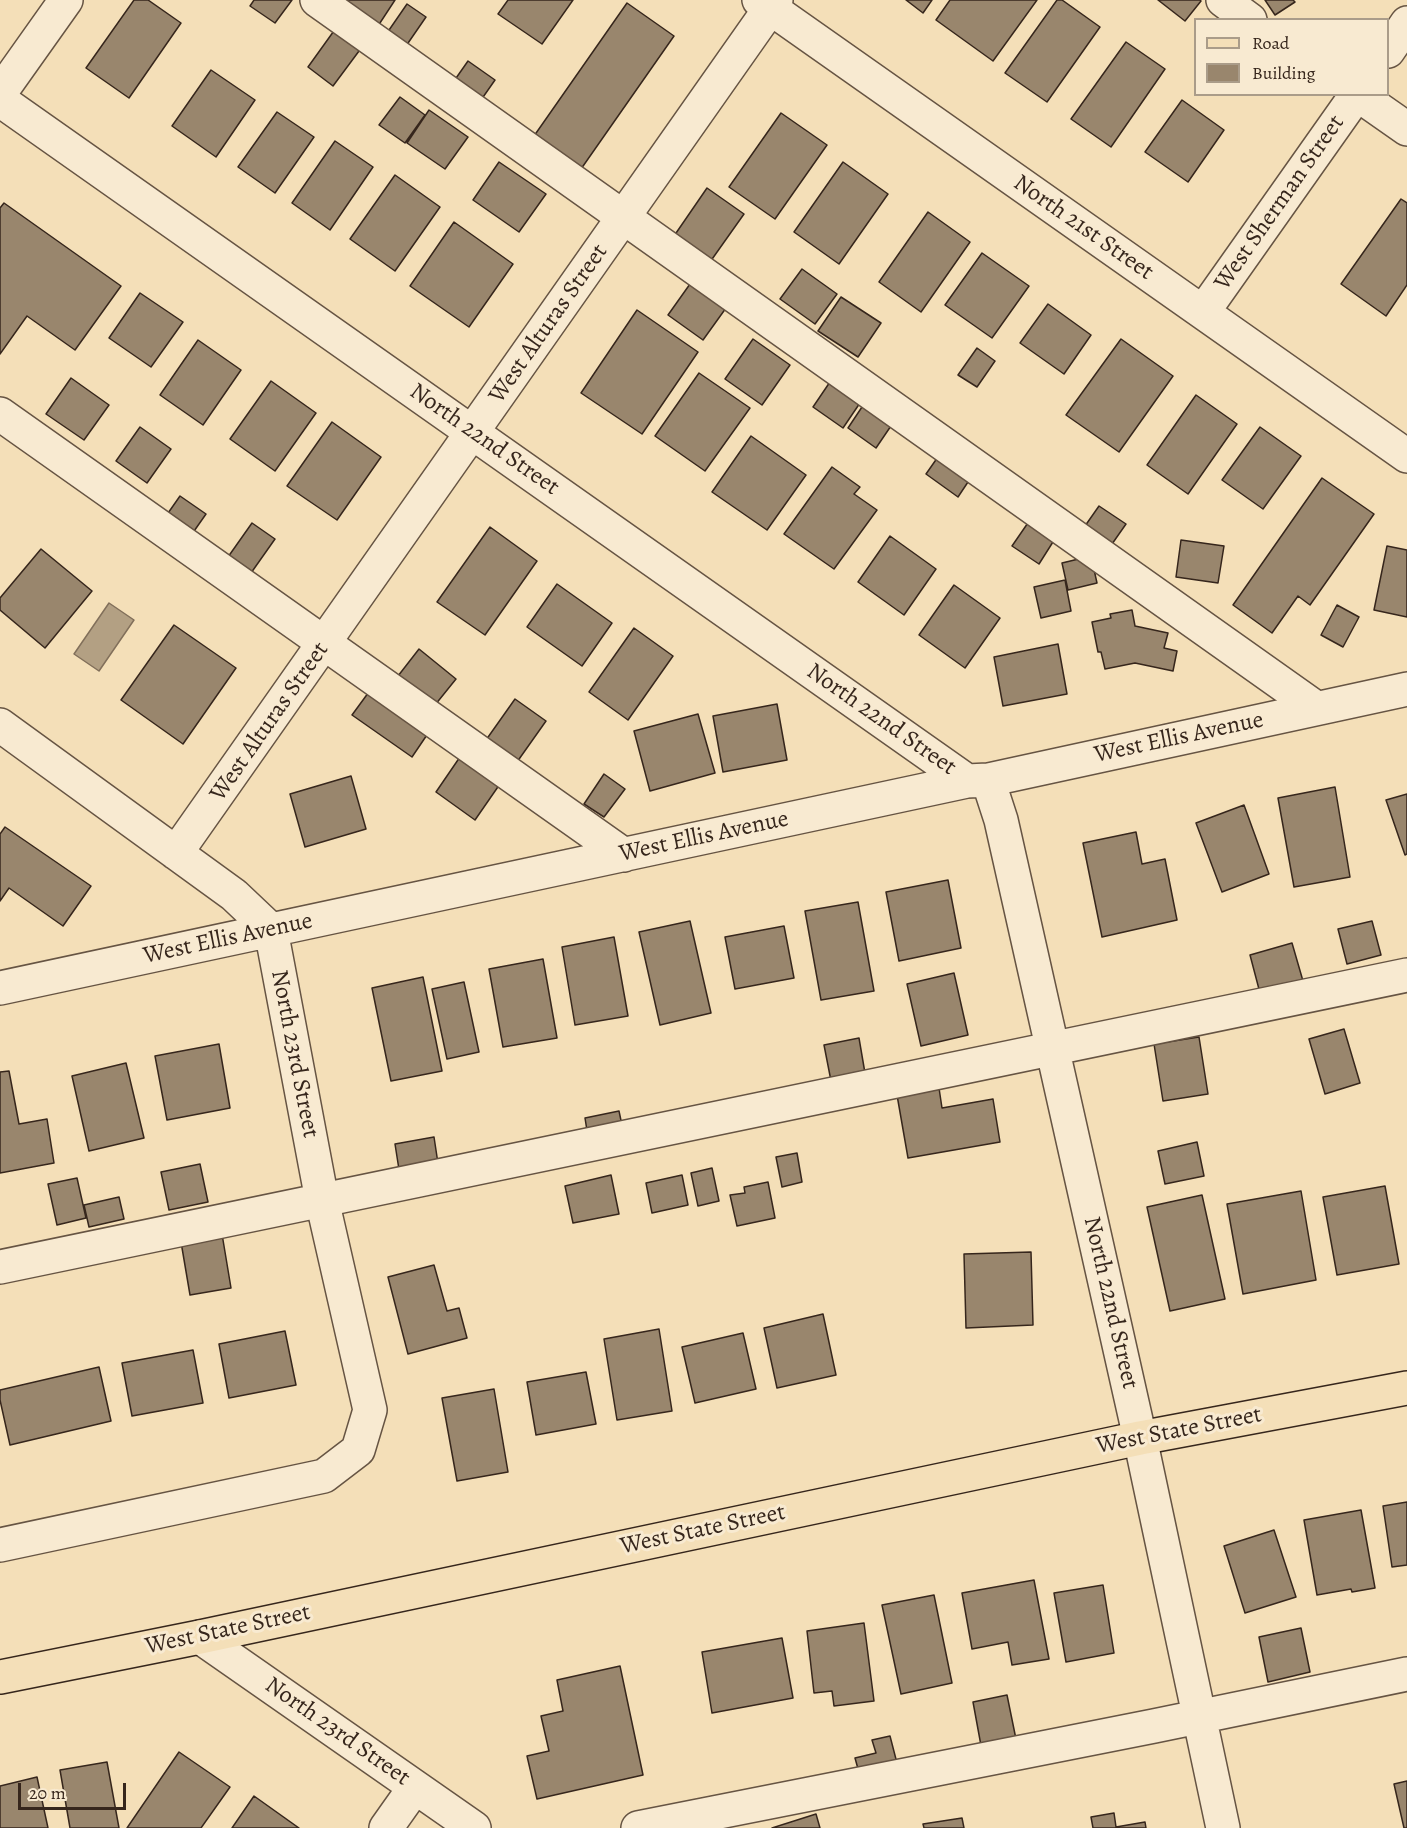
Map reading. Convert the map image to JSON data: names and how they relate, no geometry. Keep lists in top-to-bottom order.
{
  "streets": {
    "main road": ["West State Street"],
    "street": [
      "West Sherman Street",
      "North 21st Street",
      "West Alturas Street",
      "North 22nd Street",
      "West Ellis Avenue",
      "North 23rd Street"
    ]
  },
  "crossings": [
    ["West Sherman Street", "North 21st Street"],
    ["North 21st Street", "West Alturas Street"],
    ["West Alturas Street", "North 22nd Street"],
    ["North 22nd Street", "West Ellis Avenue"],
    ["North 22nd Street", "West State Street"],
    ["West Ellis Avenue", "North 23rd Street"],
    ["North 23rd Street", "West State Street"]
  ],
  "legend": ["Road", "Building"],
  "scale_bar": "20 m"
}
